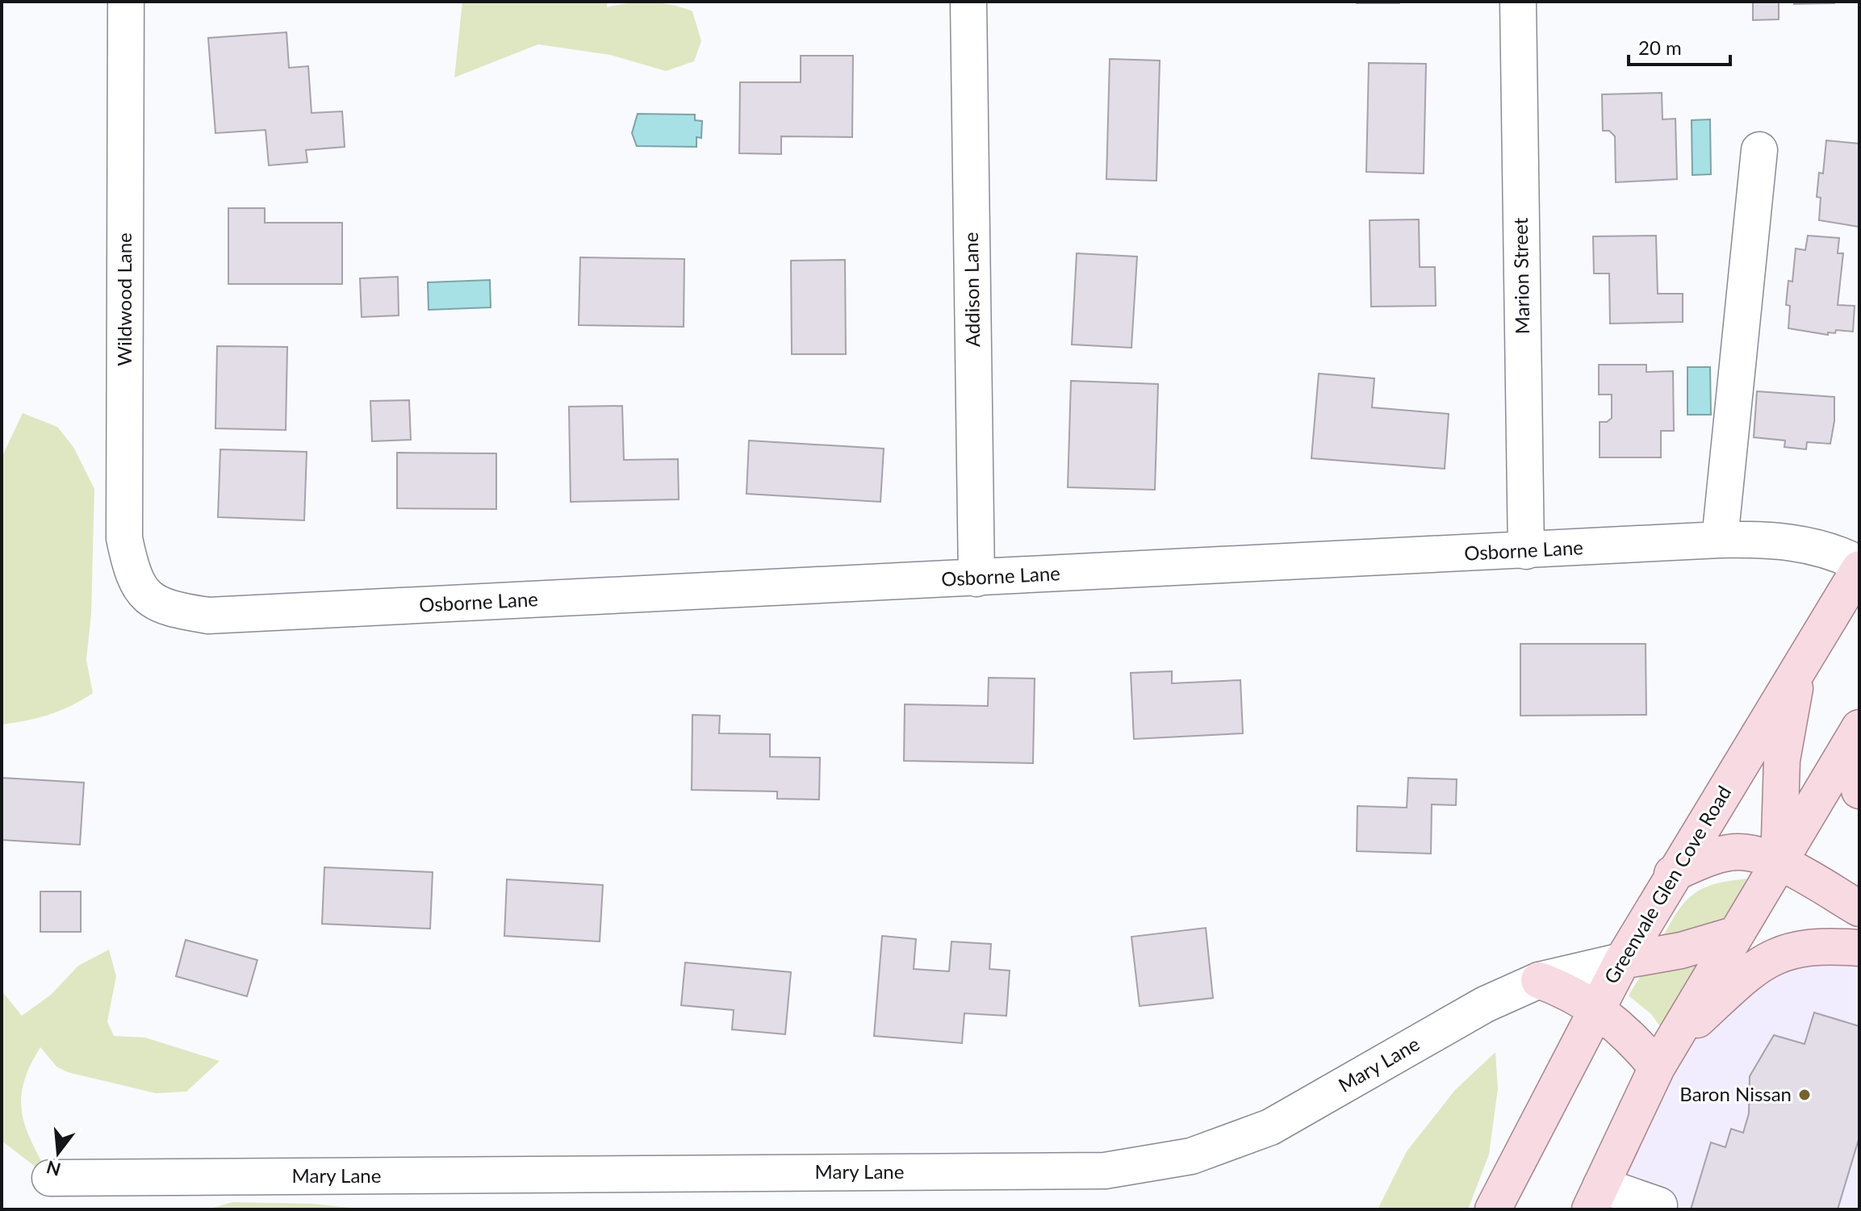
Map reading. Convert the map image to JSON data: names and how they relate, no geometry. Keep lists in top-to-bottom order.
{
  "streets": {
    "main road": ["Greenvale Glen Cove Road"],
    "street": [
      "Marion Street",
      "Addison Lane",
      "Wildwood Lane",
      "Osborne Lane",
      "Mary Lane"
    ]
  },
  "crossings": [
    ["Marion Street", "Osborne Lane"],
    ["Addison Lane", "Osborne Lane"],
    ["Wildwood Lane", "Osborne Lane"],
    ["Greenvale Glen Cove Road", "Mary Lane"]
  ],
  "places": ["Baron Nissan"],
  "scale_bar": "20 m",
  "north": "bottom"
}
